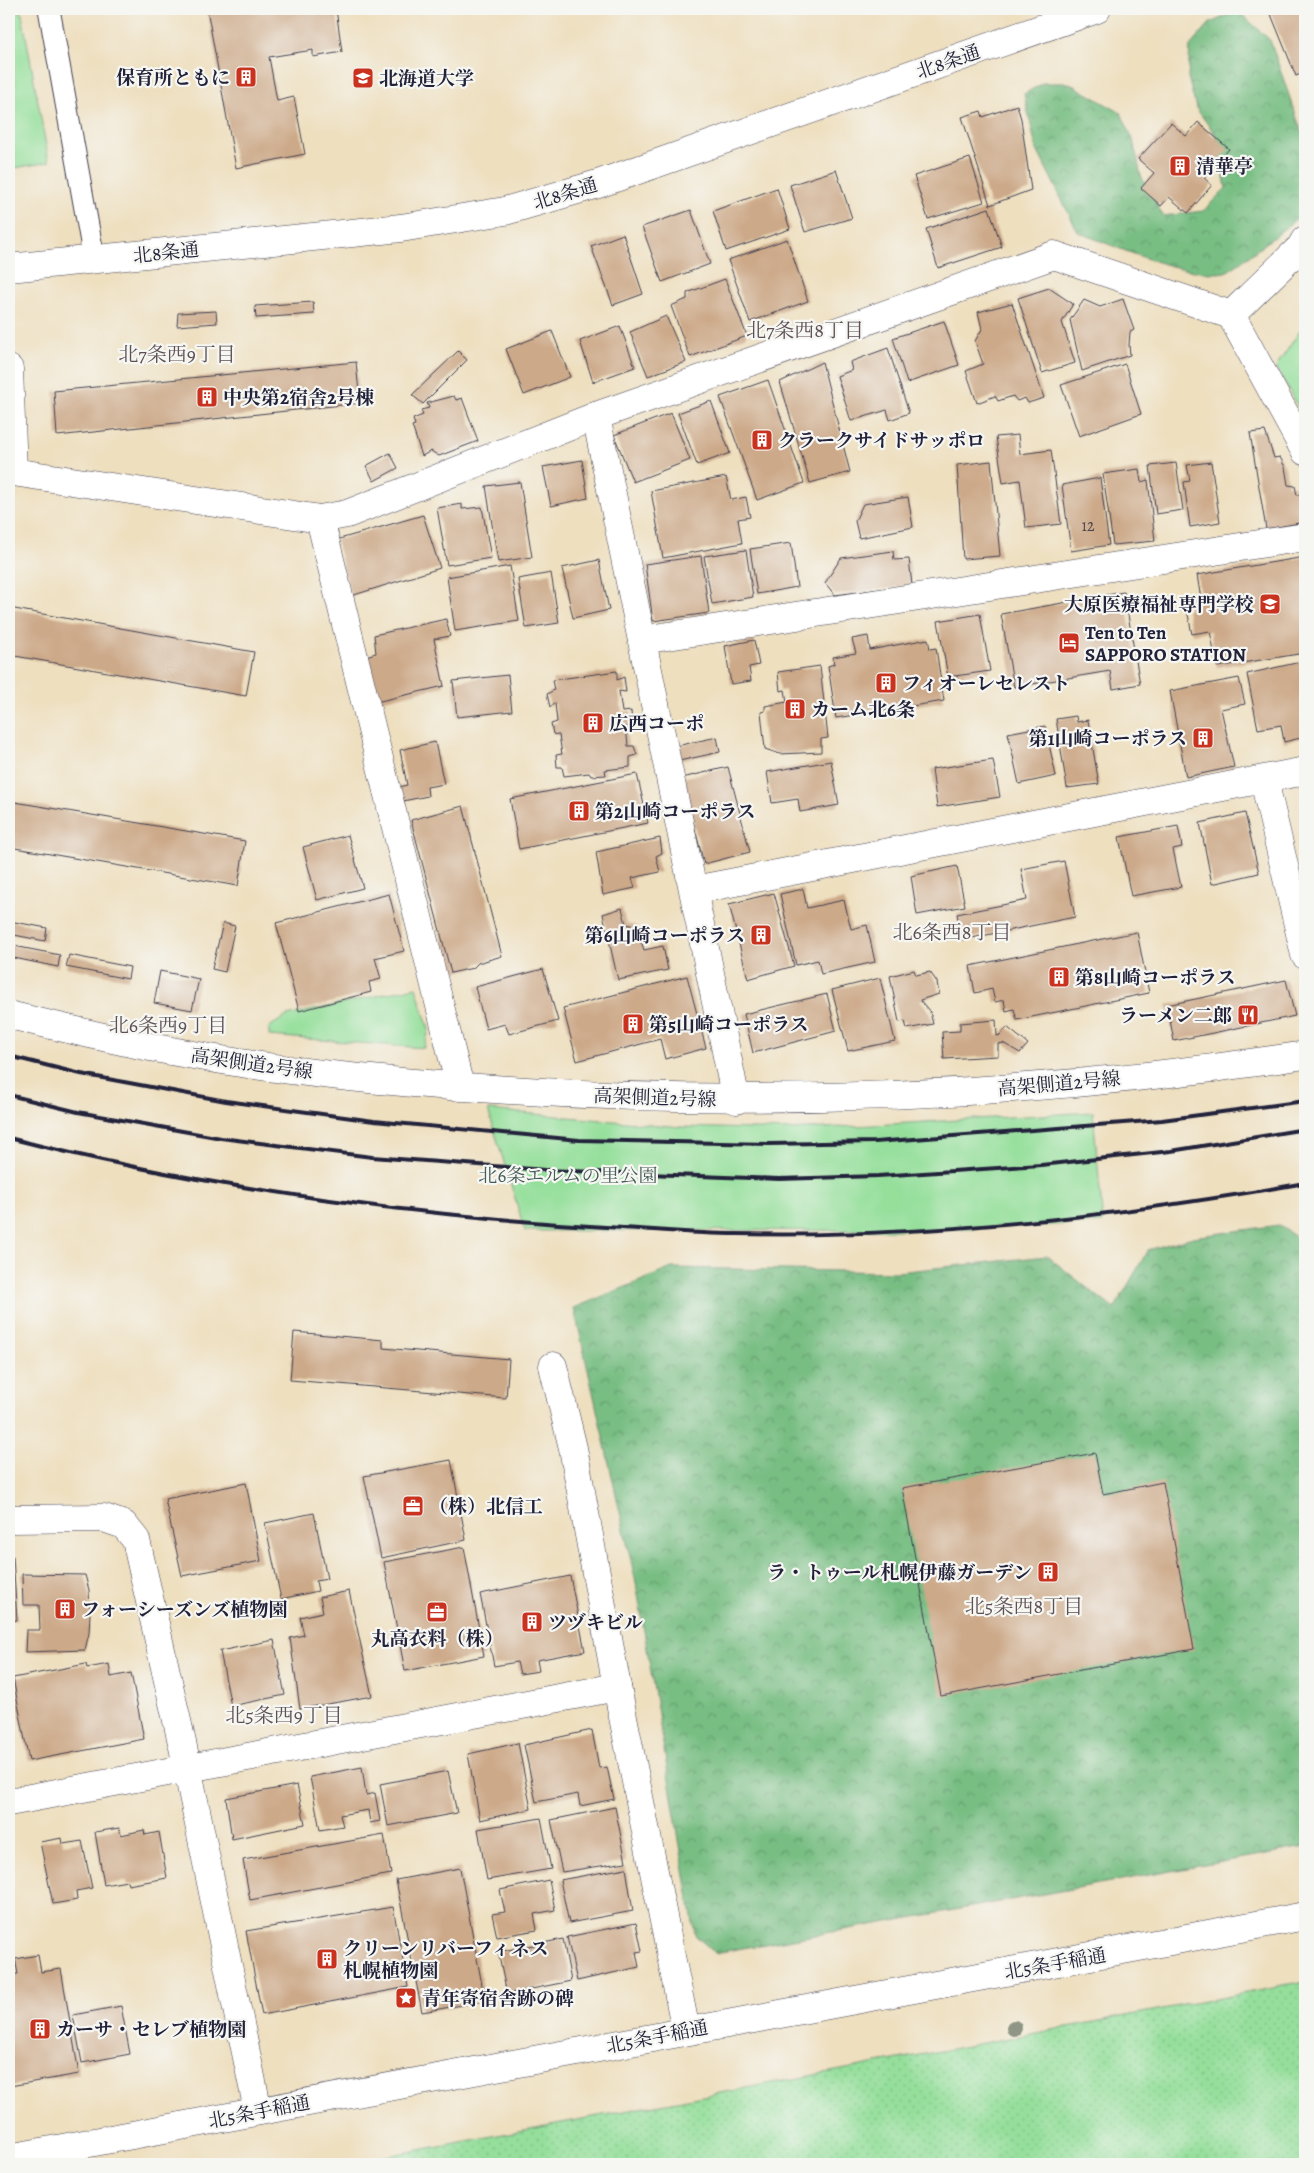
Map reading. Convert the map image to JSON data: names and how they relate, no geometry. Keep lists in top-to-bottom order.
{
  "streets": {
    "street": ["北8条通", "高架側道2号線", "北5条手稲通"]
  },
  "districts": [
    "北7条西8丁目",
    "北7条西9丁目",
    "北6条西8丁目",
    "北6条西9丁目",
    "北5条西8丁目",
    "北5条西9丁目"
  ],
  "parks": ["北6条エルムの里公園"],
  "places": {
    "building": [
      "保育所ともに",
      "清華亭",
      "中央第2宿舎2号棟",
      "クラークサイドサッポロ",
      "フィオーレセレスト",
      "カーム北6条",
      "広西コーポ",
      "第1山崎コーポラス",
      "第2山崎コーポラス",
      "第6山崎コーポラス",
      "第8山崎コーポラス",
      "第5山崎コーポラス",
      "ラ・トゥール札幌伊藤ガーデン",
      "フォーシーズンズ植物園",
      "ツヅキビル",
      "クリーンリバーフィネス 札幌植物園",
      "カーサ・セレブ植物園"
    ],
    "school or university": ["北海道大学", "大原医療福祉専門学校"],
    "hotel": ["Ten to Ten SAPPORO STATION"],
    "restaurant": ["ラーメン二郎"],
    "office": ["（株）北信工", "丸高衣料（株）"],
    "place": ["青年寄宿舎跡の碑"]
  },
  "house_numbers": ["12"]
}
